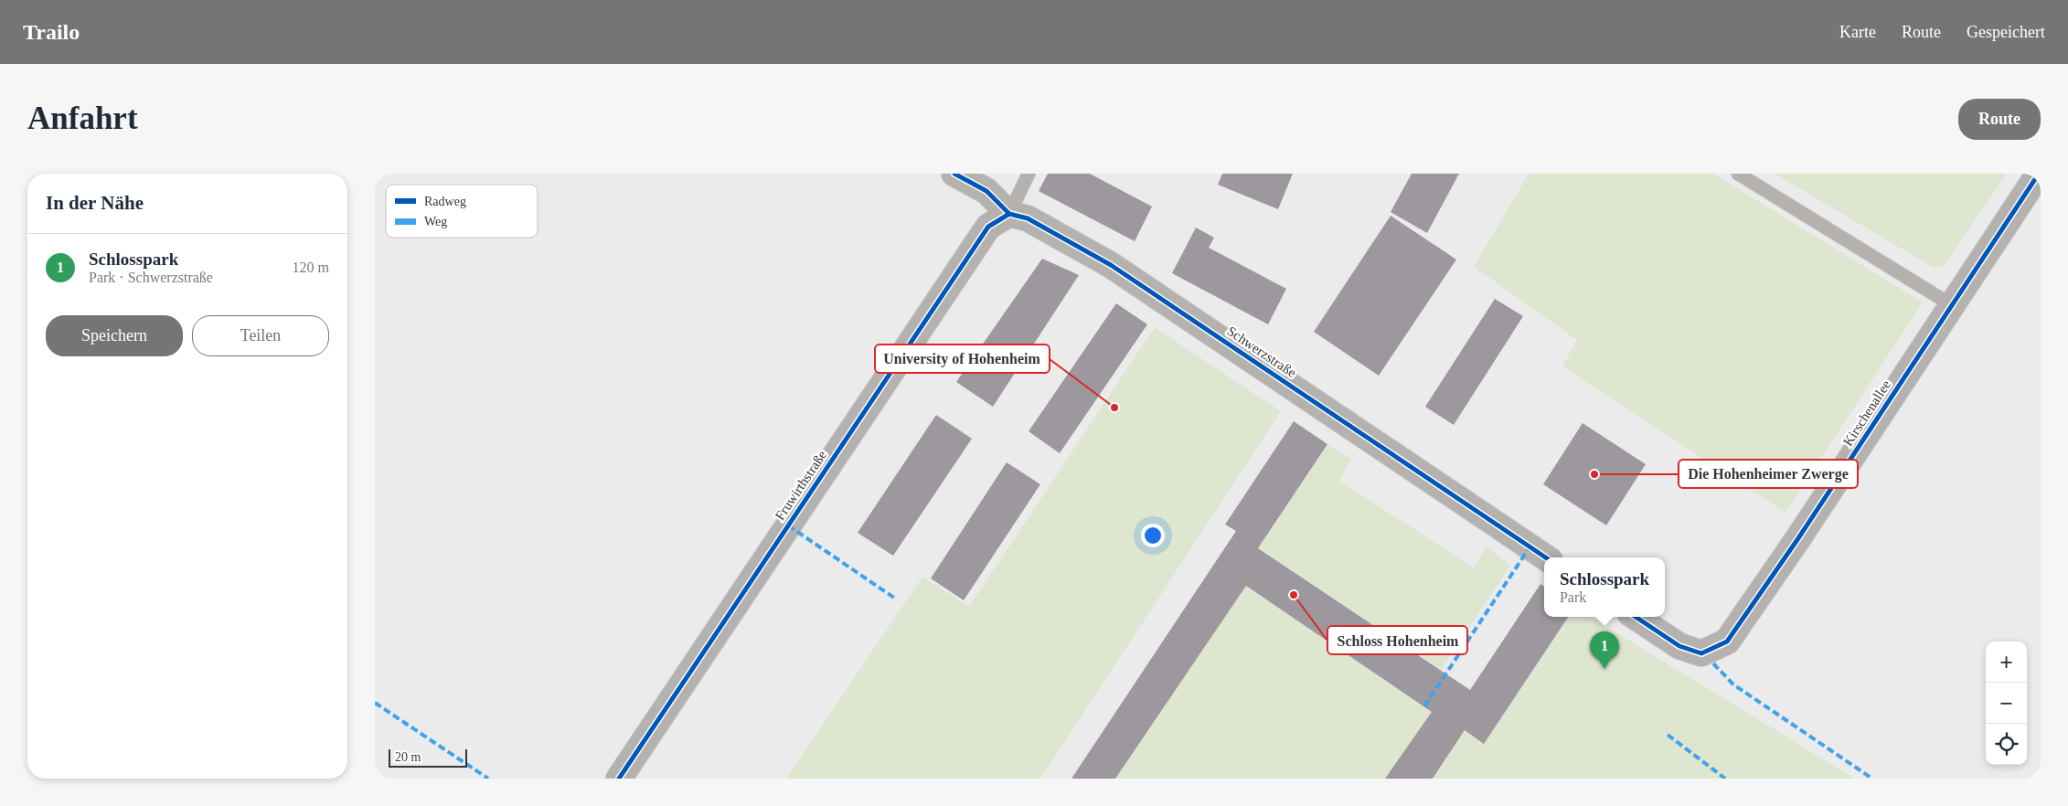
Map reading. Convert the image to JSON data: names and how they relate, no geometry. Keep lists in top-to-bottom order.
{
  "streets": {
    "street": ["Schwerzstraße", "Kirschenallee", "Fruwirthstraße"]
  },
  "crossings": [
    ["Schwerzstraße", "Fruwirthstraße"]
  ],
  "places": ["University of Hohenheim", "Die Hohenheimer Zwerge", "Schloss Hohenheim"],
  "legend": ["Radweg", "Weg"],
  "scale_bar": "20 m",
  "page": {
    "header": "Trailo",
    "nav": ["Karte", "Route", "Gespeichert"],
    "buttons": [
      "Route",
      ["Speichern", "Teilen"]
    ],
    "title": "Anfahrt",
    "heading": "In der Nähe",
    "list": [
      {
        "mark": "1",
        "name": "Schlosspark",
        "note": "Park · Schwerzstraße",
        "value": "120 m"
      }
    ],
    "popup": ["Schlosspark", "Park"],
    "pins": "1",
    "map_buttons": ["+", "−"],
    "scale": "20 m"
  }
}
